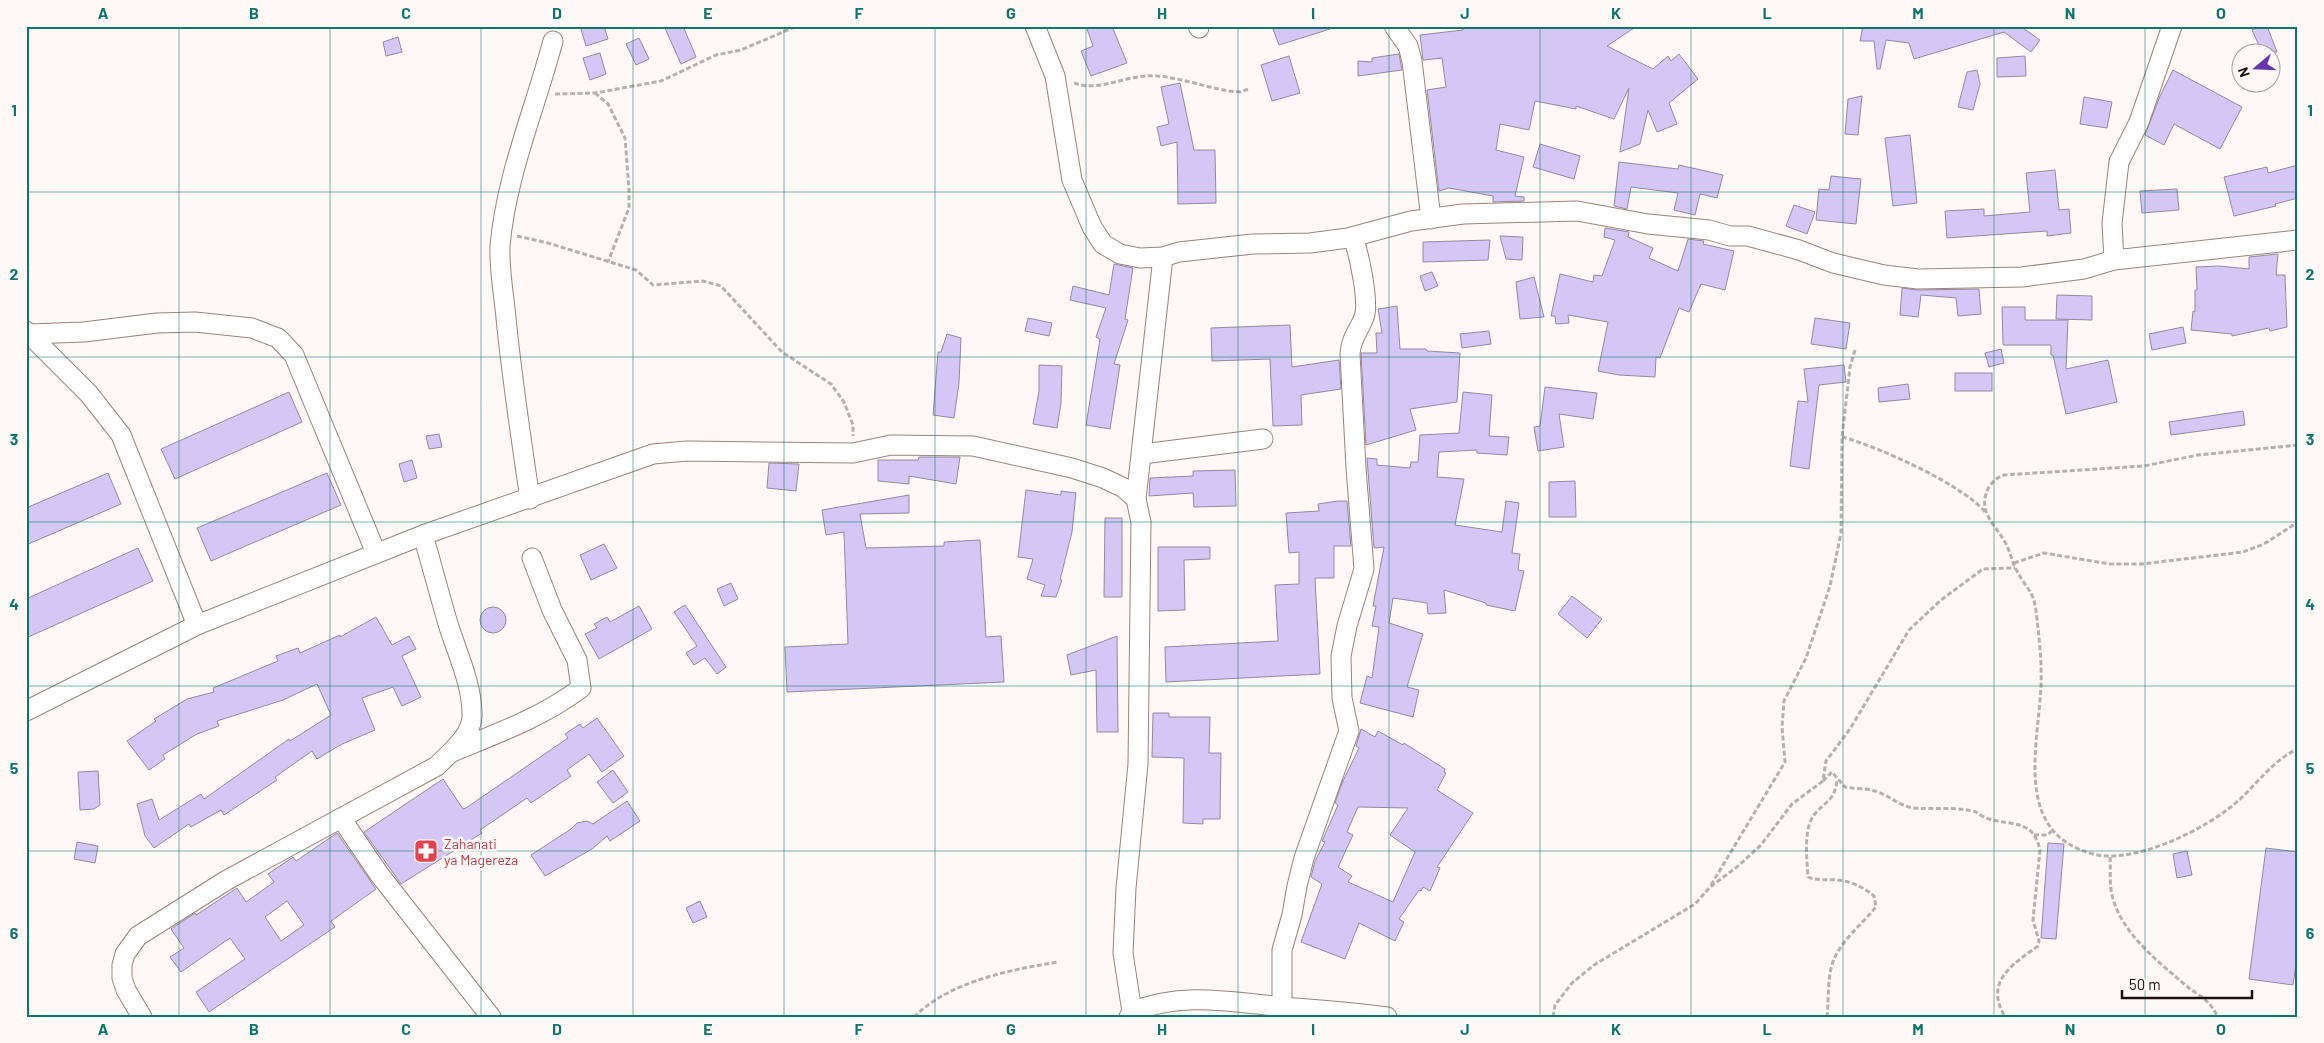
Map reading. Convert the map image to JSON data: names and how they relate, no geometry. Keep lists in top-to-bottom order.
{
  "places": {
    "pharmacy": ["Zahanati ya Magereza"]
  },
  "scale_bar": "50 m",
  "north": "left",
  "grid": {
    "columns": [
      "A",
      "B",
      "C",
      "D",
      "E",
      "F",
      "G",
      "H",
      "I",
      "J",
      "K",
      "L",
      "M",
      "N",
      "O"
    ],
    "rows": [
      "1",
      "2",
      "3",
      "4",
      "5",
      "6"
    ]
  }
}
